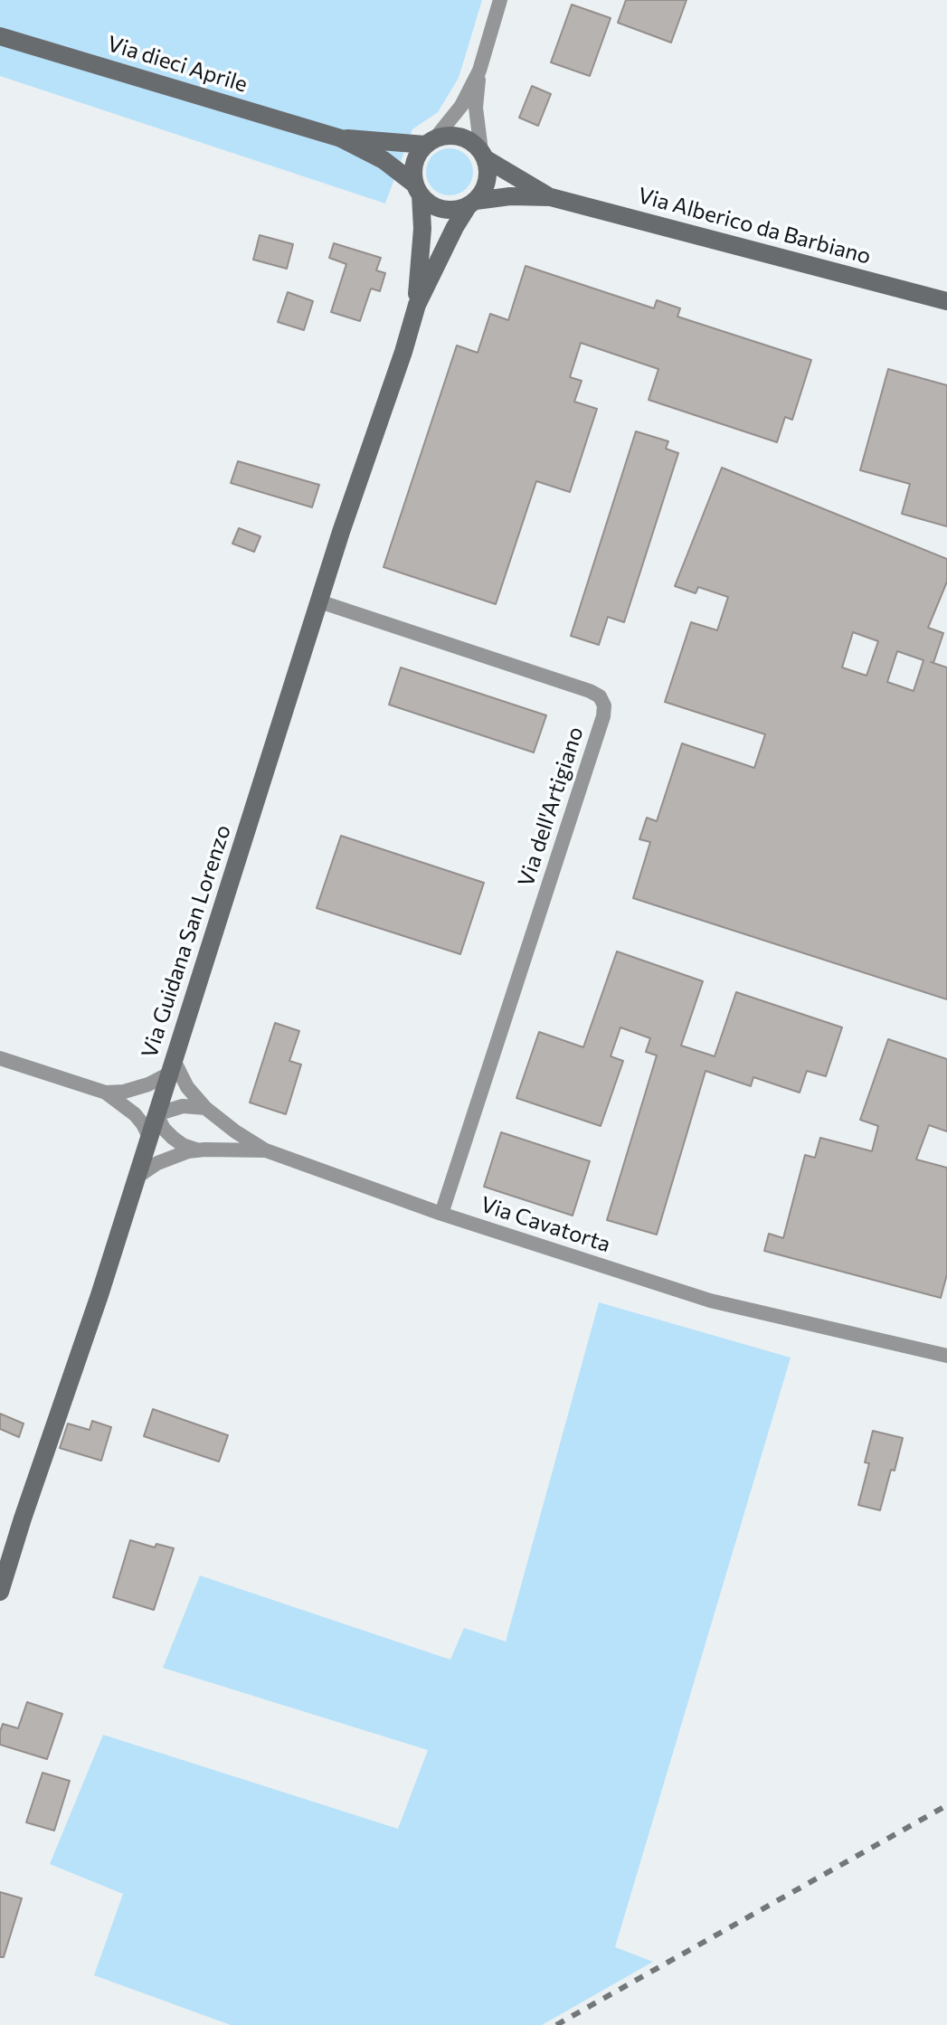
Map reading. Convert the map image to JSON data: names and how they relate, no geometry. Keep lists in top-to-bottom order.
{
  "streets": {
    "street": [
      "Via dieci Aprile",
      "Via Alberico da Barbiano",
      "Via dell'Artigiano",
      "Via Guidana San Lorenzo",
      "Via Cavatorta"
    ]
  },
  "crossings": [
    ["Via dieci Aprile", "Via Alberico da Barbiano"],
    ["Via dell'Artigiano", "Via Guidana San Lorenzo"],
    ["Via dell'Artigiano", "Via Cavatorta"],
    ["Via Guidana San Lorenzo", "Via Cavatorta"]
  ]
}
